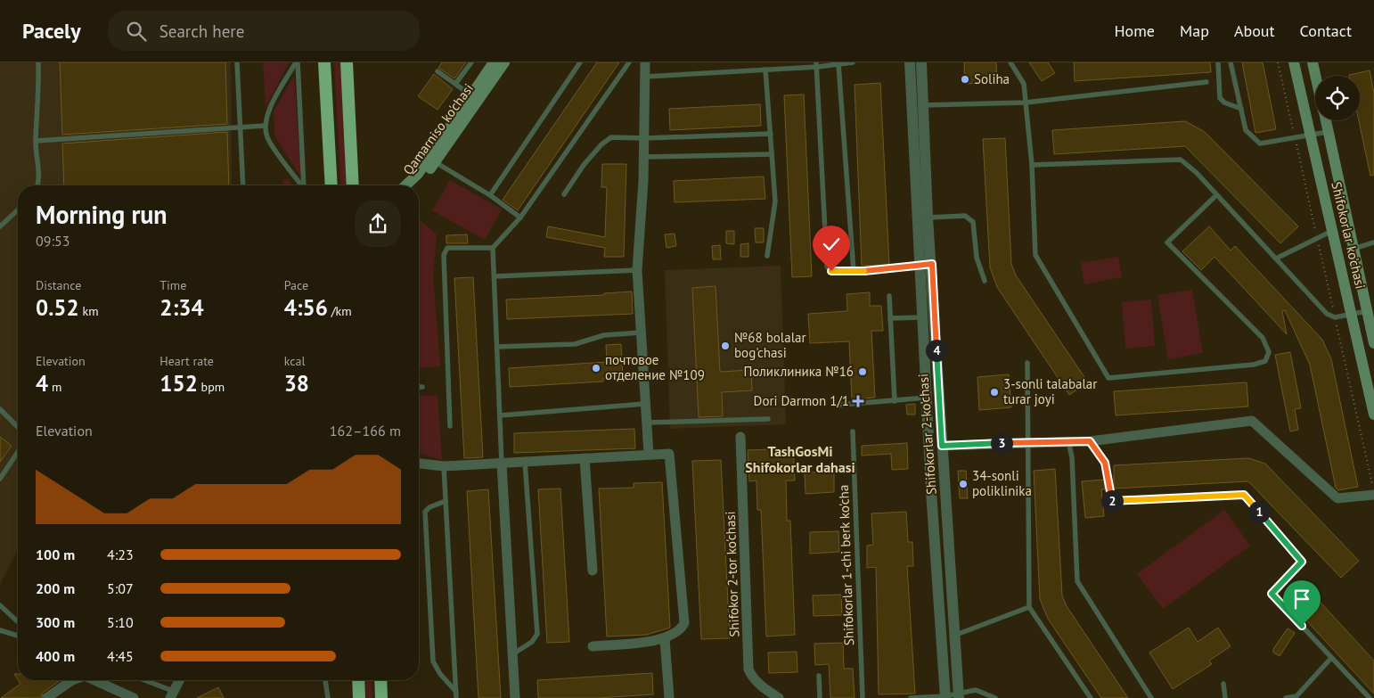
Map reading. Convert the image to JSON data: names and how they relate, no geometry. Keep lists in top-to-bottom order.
{
  "streets": {
    "main road": ["Qamarniso ko'chasi", "Shifokorlar ko'chasi"],
    "street": ["Shifokorlar 2-ko'chasi", "Shifokor 2-tor ko'chasi"],
    "lane": ["Shifokorlar 1-chi berk ko'cha"]
  },
  "districts": ["TashGosMi Shifokorlar dahasi"],
  "places": {
    "other": [
      "Soliha",
      "№68 bolalar bog'chasi",
      "почтовое отделение №109",
      "Поликлиника №16",
      "3-sonli talabalar turar joyi",
      "34-sonli poliklinika"
    ],
    "health": ["Dori Darmon 1/1"]
  },
  "page": {
    "header": "Pacely",
    "search": "Search here",
    "nav": [
      "Home",
      "Map",
      "About",
      "Contact"
    ],
    "heading": ["Morning run", "09:53"],
    "stats": [
      ["Distance", "0.52 km"],
      ["Time", "2:34"],
      ["Pace", "4:56 /km"],
      ["Elevation", "4 m"],
      ["Heart rate", "152 bpm"],
      ["kcal", "38"]
    ],
    "pins": [
      "4",
      "3",
      "2",
      "1"
    ],
    "chart": ["Elevation", "162–166 m"],
    "list": [
      {
        "name": "100 m",
        "note": "4:23"
      },
      {
        "name": "200 m",
        "note": "5:07"
      },
      {
        "name": "300 m",
        "note": "5:10"
      },
      {
        "name": "400 m",
        "note": "4:45"
      }
    ]
  }
}
